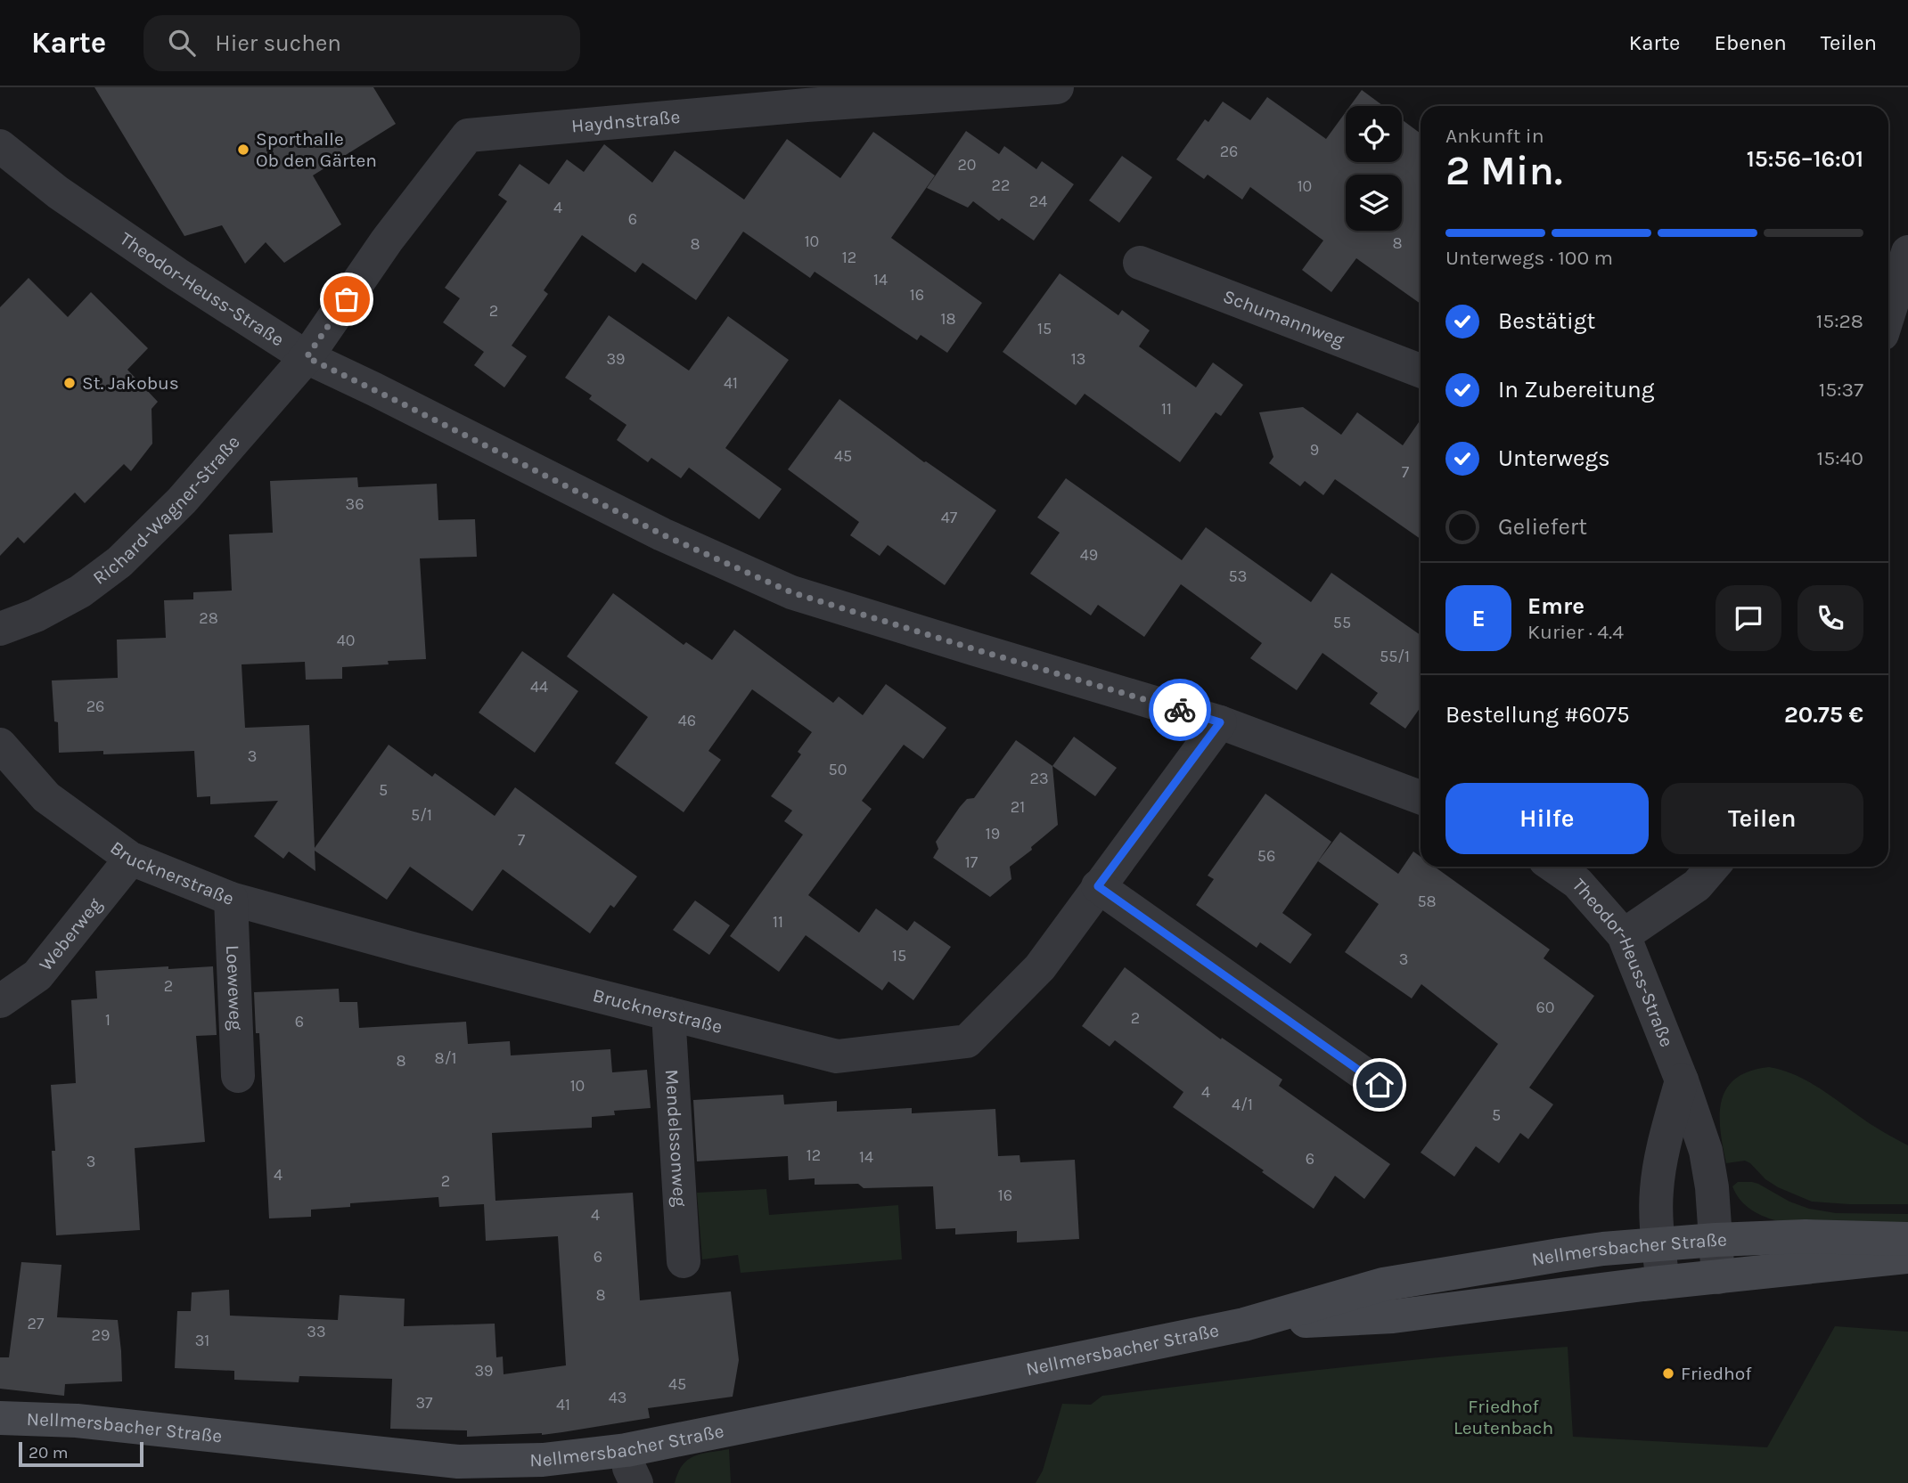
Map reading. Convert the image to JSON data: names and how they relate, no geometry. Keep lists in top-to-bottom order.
{
  "streets": {
    "street": [
      "Haydnstraße",
      "Theodor-Heuss-Straße",
      "Schumannweg",
      "Richard-Wagner-Straße",
      "Brucknerstraße",
      "Weberweg",
      "Loeweweg",
      "Mendelssonweg",
      "Nellmersbacher Straße"
    ]
  },
  "crossings": [
    ["Haydnstraße", "Theodor-Heuss-Straße"],
    ["Haydnstraße", "Richard-Wagner-Straße"],
    ["Theodor-Heuss-Straße", "Richard-Wagner-Straße"],
    ["Theodor-Heuss-Straße", "Brucknerstraße"],
    ["Theodor-Heuss-Straße", "Nellmersbacher Straße"],
    ["Brucknerstraße", "Weberweg"],
    ["Brucknerstraße", "Loeweweg"],
    ["Brucknerstraße", "Mendelssonweg"]
  ],
  "parks": ["Friedhof Leutenbach"],
  "places": ["Sporthalle Ob den Gärten", "St. Jakobus", "Friedhof"],
  "house_numbers": [
    "26",
    "20",
    "22",
    "10",
    "24",
    "4",
    "6",
    "10",
    "8",
    "8",
    "12",
    "14",
    "16",
    "2",
    "18",
    "15",
    "39",
    "13",
    "41",
    "11",
    "9",
    "45",
    "7",
    "36",
    "47",
    "49",
    "53",
    "28",
    "55",
    "40",
    "55/1",
    "44",
    "26",
    "46",
    "3",
    "50",
    "23",
    "5",
    "21",
    "5/1",
    "19",
    "7",
    "56",
    "17",
    "58",
    "11",
    "15",
    "3",
    "2",
    "60",
    "2",
    "1",
    "6",
    "8/1",
    "8",
    "10",
    "4",
    "4/1",
    "5",
    "12",
    "14",
    "6",
    "3",
    "4",
    "2",
    "16",
    "4",
    "6",
    "8",
    "27",
    "33",
    "29",
    "31",
    "39",
    "45",
    "43",
    "37",
    "41"
  ],
  "scale_bar": "20 m",
  "page": {
    "header": "Karte",
    "search": "Hier suchen",
    "nav": ["Karte", "Ebenen", "Teilen"],
    "heading": ["2 Min.", "Ankunft in", "15:56–16:01"],
    "panel": [
      "Emre",
      "Kurier · 4.4",
      "Bestellung #6075",
      "20.75 €"
    ],
    "bar": "Unterwegs · 100 m",
    "list": [
      ["Bestätigt", "15:28"],
      ["In Zubereitung", "15:37"],
      ["Unterwegs", "15:40"],
      "Geliefert"
    ],
    "round": "E",
    "buttons": ["Hilfe", "Teilen"],
    "scale": "20 m"
  }
}
